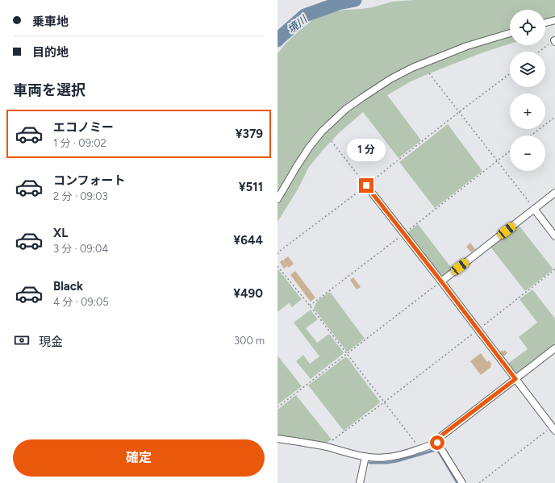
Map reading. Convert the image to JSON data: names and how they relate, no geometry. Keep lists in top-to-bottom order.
{
  "water": ["境川"],
  "page": {
    "banner": ["乗車地", "目的地"],
    "map_buttons": ["+", "−"],
    "heading": "車両を選択",
    "list": [
      {
        "name": "エコノミー",
        "note": "1 分 · 09:02",
        "value": "¥379"
      },
      {
        "name": "コンフォート",
        "note": "2 分 · 09:03",
        "value": "¥511"
      },
      {
        "name": "XL",
        "note": "3 分 · 09:04",
        "value": "¥644"
      },
      {
        "name": "Black",
        "note": "4 分 · 09:05",
        "value": "¥490"
      }
    ],
    "bubble": "1 分",
    "pay": ["現金", "300 m"],
    "buttons": "確定"
  }
}
